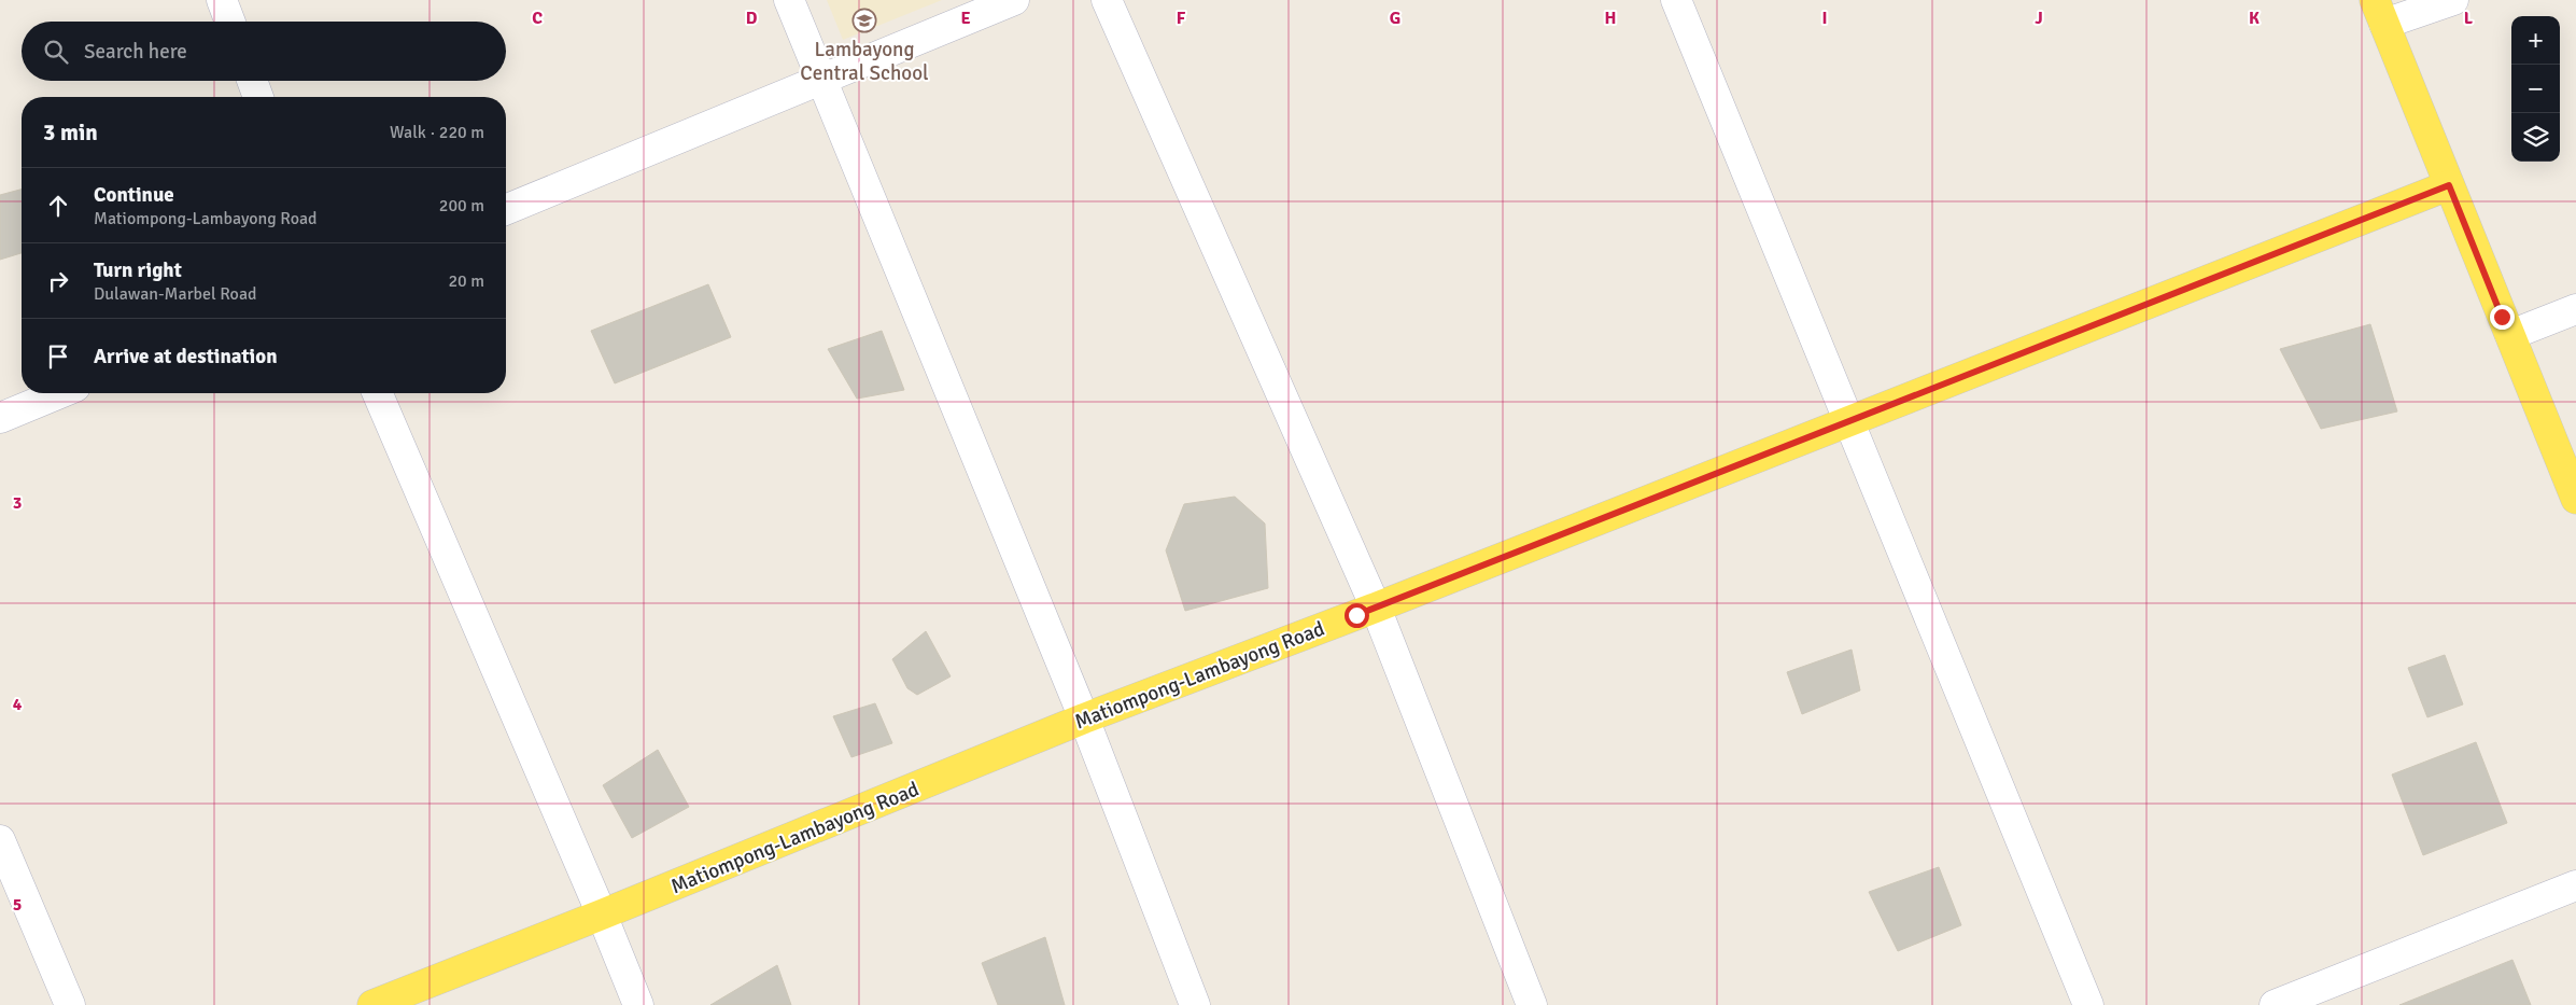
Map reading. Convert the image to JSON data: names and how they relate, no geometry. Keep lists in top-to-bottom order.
{
  "streets": {
    "main road": ["Matiompong-Lambayong Road"]
  },
  "places": {
    "school or university": ["Lambayong Central School"]
  },
  "page": {
    "map_buttons": ["+", "−"],
    "search": "Search here",
    "heading": ["3 min", "Walk · 220 m"],
    "list": [
      ["Continue", "Matiompong-Lambayong Road", "200 m"],
      ["Turn right", "Dulawan-Marbel Road", "20 m"],
      "Arrive at destination"
    ]
  },
  "grid": {
    "columns": [
      "C",
      "D",
      "E",
      "F",
      "G",
      "H",
      "I",
      "J",
      "K",
      "L"
    ],
    "rows": ["3", "4", "5"]
  }
}
